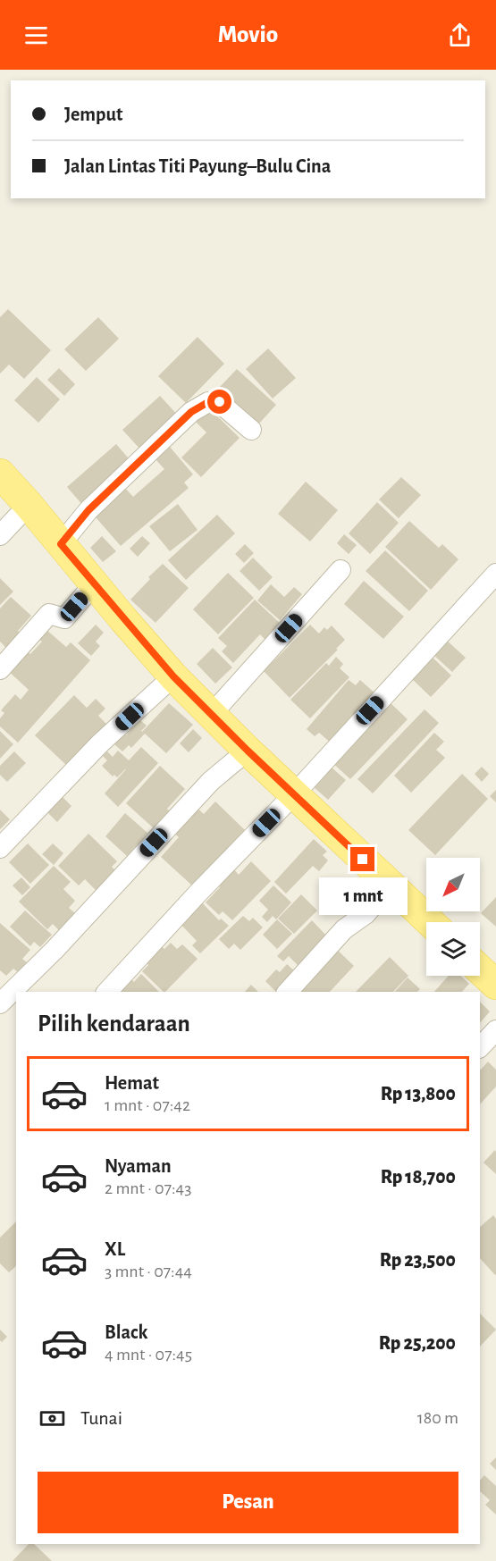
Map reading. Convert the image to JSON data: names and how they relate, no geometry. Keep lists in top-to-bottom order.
{
  "north": "bottom left",
  "page": {
    "header": "Movio",
    "banner": ["Jemput", "Jalan Lintas Titi Payung–Bulu Cina"],
    "bubble": "1 mnt",
    "heading": "Pilih kendaraan",
    "list": [
      {
        "name": "Hemat",
        "note": "1 mnt · 07:42",
        "value": "Rp 13,800"
      },
      {
        "name": "Nyaman",
        "note": "2 mnt · 07:43",
        "value": "Rp 18,700"
      },
      {
        "name": "XL",
        "note": "3 mnt · 07:44",
        "value": "Rp 23,500"
      },
      {
        "name": "Black",
        "note": "4 mnt · 07:45",
        "value": "Rp 25,200"
      }
    ],
    "pay": ["Tunai", "180 m"],
    "buttons": "Pesan"
  }
}
